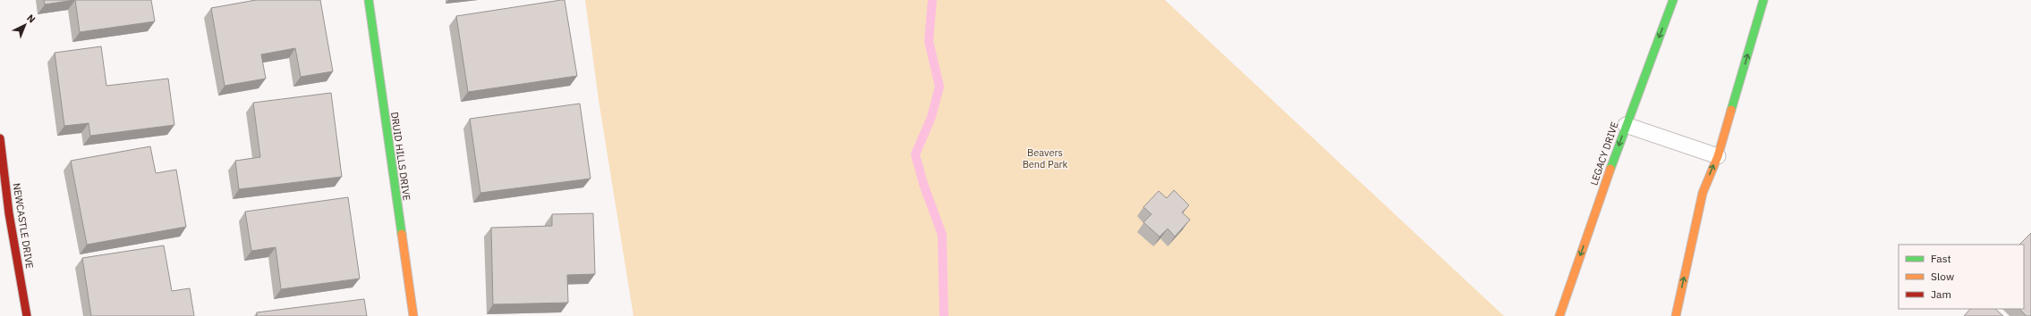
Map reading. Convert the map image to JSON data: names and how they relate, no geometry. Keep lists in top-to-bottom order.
{
  "streets": {
    "main road": ["LEGACY DRIVE", "DRUID HILLS DRIVE", "NEWCASTLE DRIVE"]
  },
  "one_way": ["LEGACY DRIVE"],
  "parks": ["Beavers Bend Park"],
  "legend": ["Fast", "Slow", "Jam"],
  "north": "top right"
}
